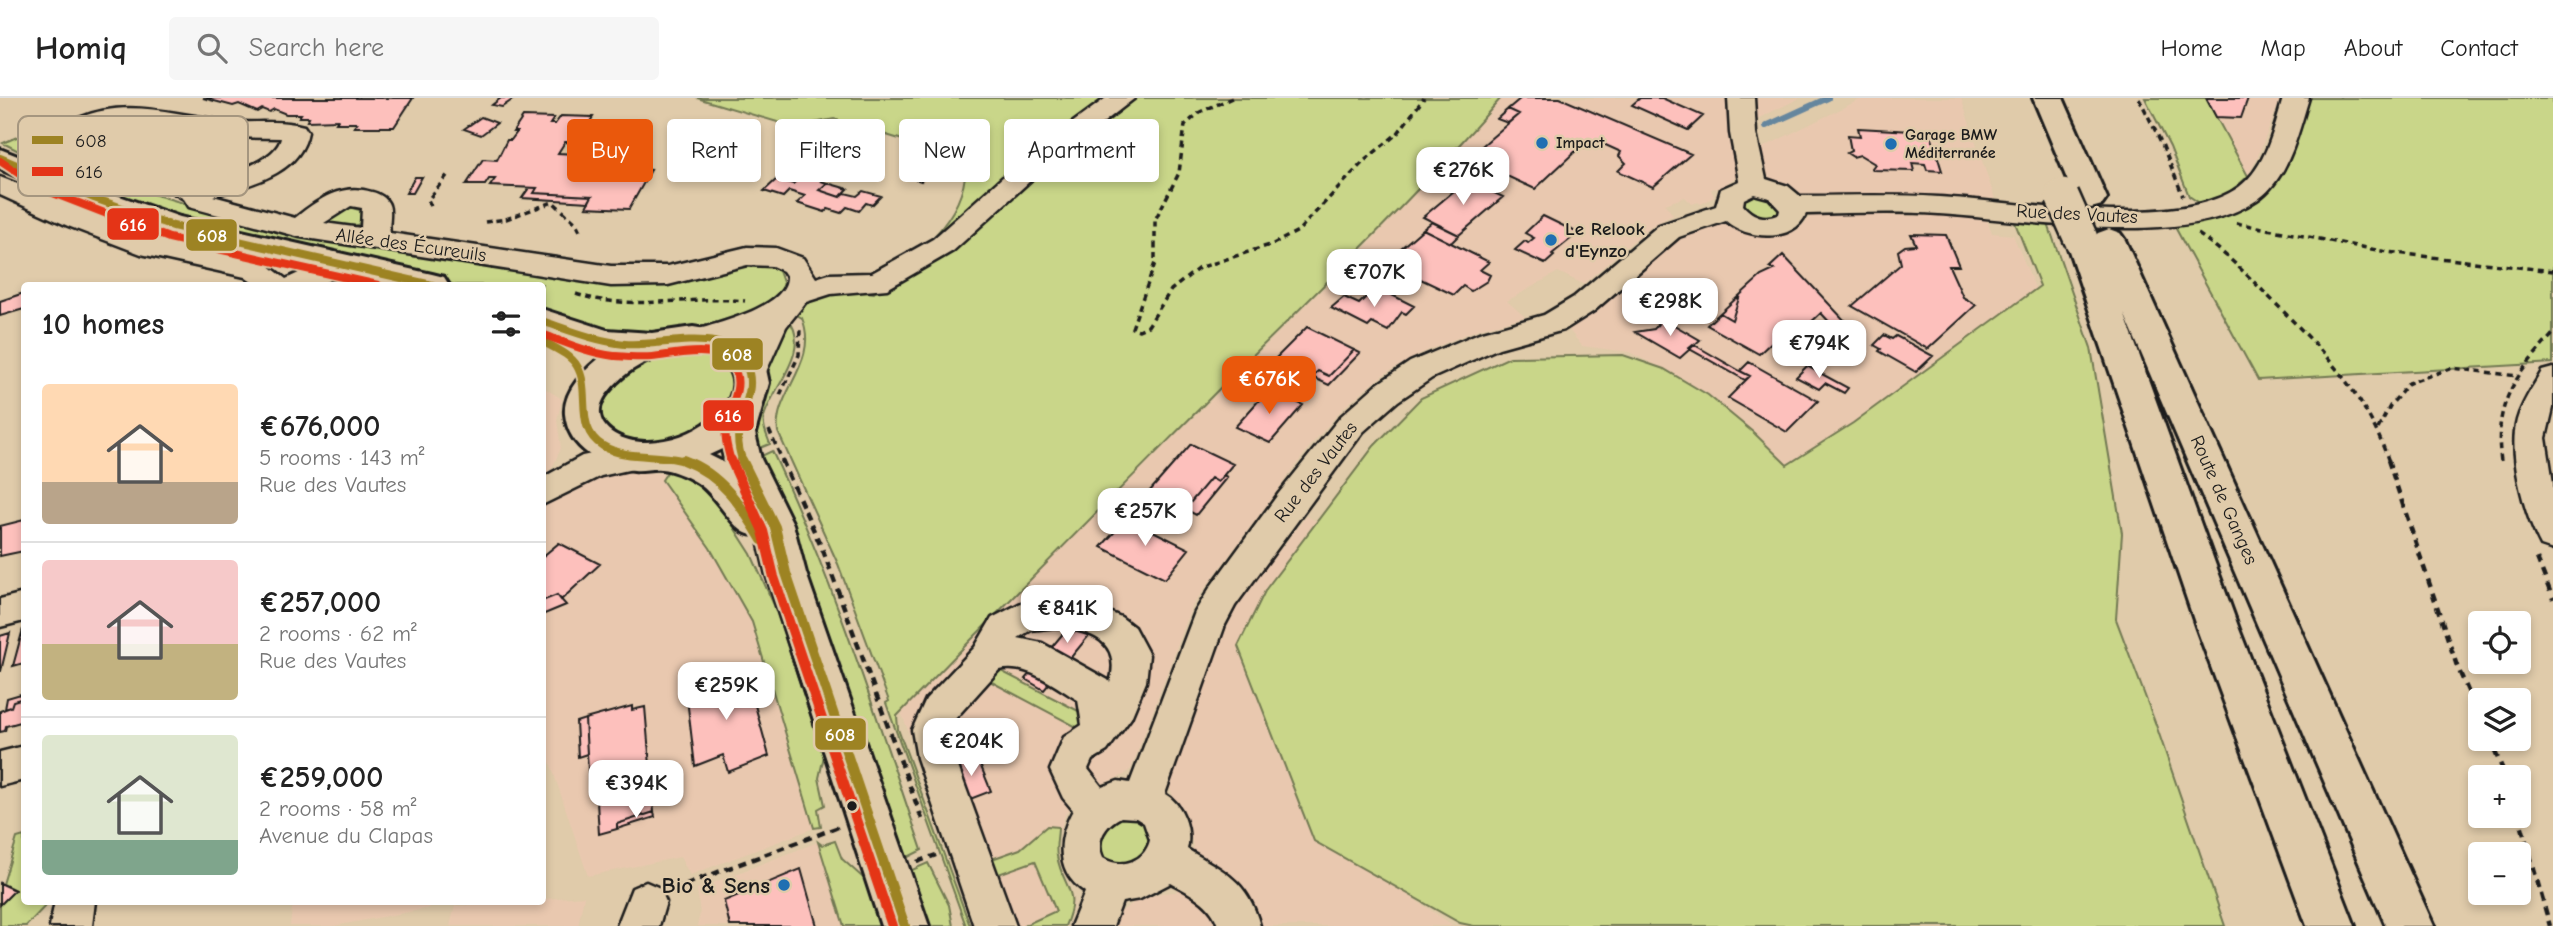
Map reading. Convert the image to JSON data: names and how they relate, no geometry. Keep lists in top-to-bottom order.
{
  "streets": {
    "main road": ["Route de Ganges"],
    "street": ["Rue des Vautes", "Allée des Écureuils"]
  },
  "places": [
    "Impact",
    "Garage BMW Méditerranée",
    "Le Relook d'Eynzo",
    "Bio & Sens"
  ],
  "lines": ["transit line 608", "transit line 616"],
  "legend": ["608", "616"],
  "page": {
    "header": "Homiq",
    "search": "Search here",
    "nav": [
      "Home",
      "Map",
      "About",
      "Contact"
    ],
    "chip": [
      "Buy",
      "Rent",
      "Filters",
      "New",
      "Apartment"
    ],
    "price": [
      "€276K",
      "€707K",
      "€298K",
      "€794K",
      "€676K",
      "€257K",
      "€841K",
      "€259K",
      "€204K",
      "€394K"
    ],
    "heading": "10 homes",
    "list": [
      {
        "name": "€676,000",
        "note": "5 rooms · 143 m² · Rue des Vautes"
      },
      {
        "name": "€257,000",
        "note": "2 rooms · 62 m² · Rue des Vautes"
      },
      {
        "name": "€259,000",
        "note": "2 rooms · 58 m² · Avenue du Clapas"
      }
    ],
    "map_buttons": ["+", "−"]
  }
}
